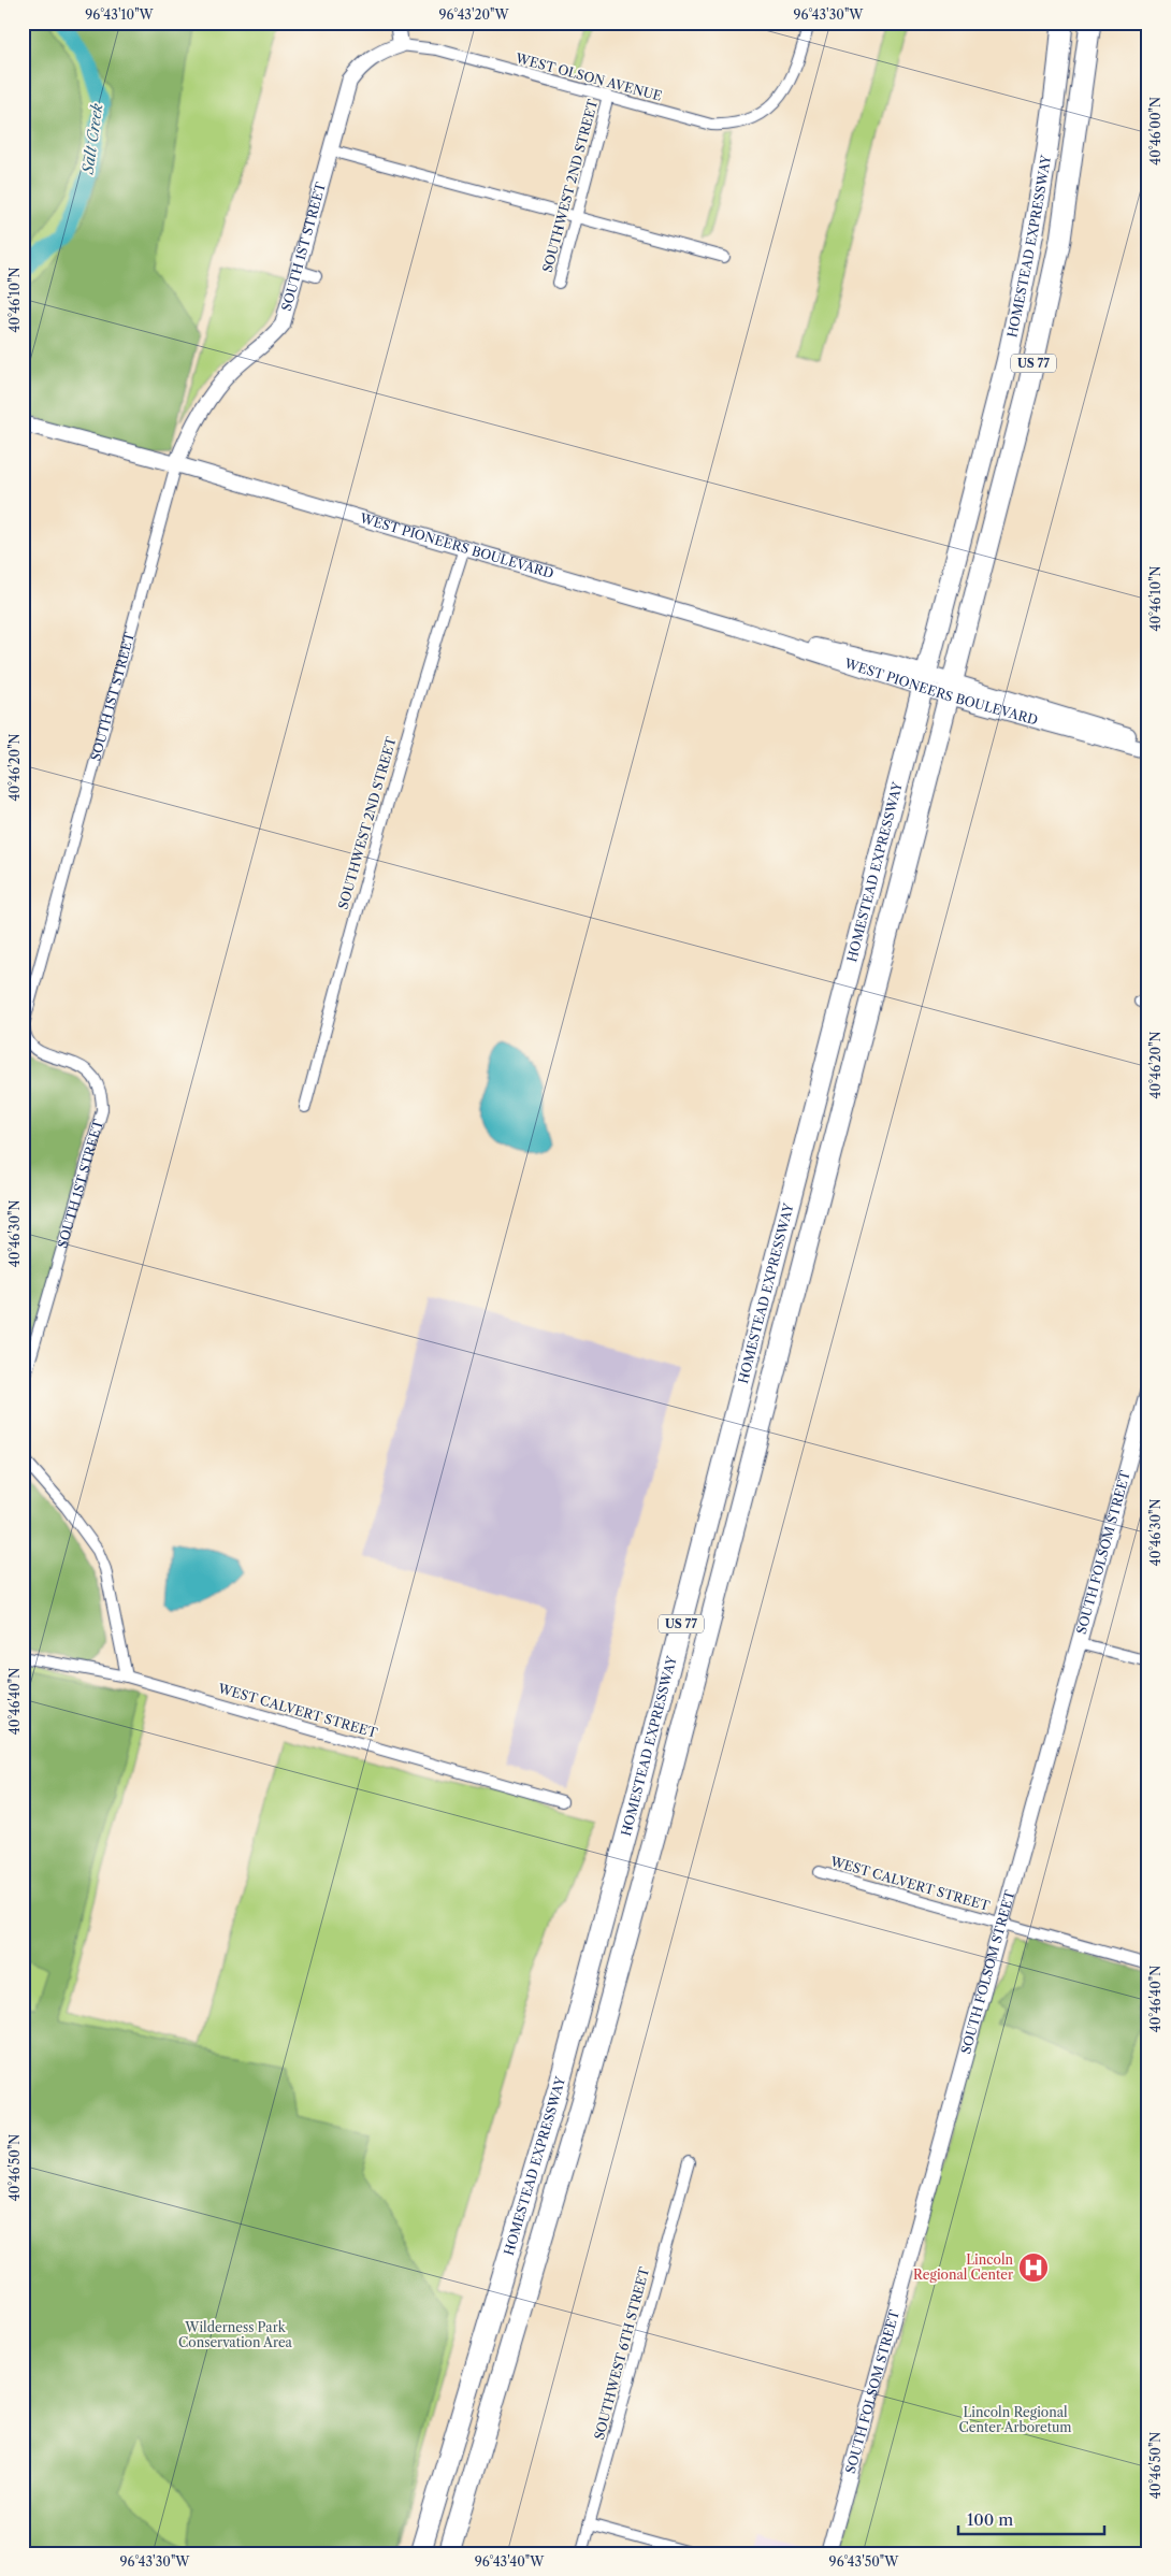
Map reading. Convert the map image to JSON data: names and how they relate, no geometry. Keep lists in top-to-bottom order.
{
  "streets": {
    "highway": ["HOMESTEAD EXPRESSWAY", "US 77"],
    "main road": ["SOUTH 1ST STREET", "WEST PIONEERS BOULEVARD", "SOUTH FOLSOM STREET"],
    "street": [
      "WEST OLSON AVENUE",
      "SOUTHWEST 2ND STREET",
      "WEST CALVERT STREET",
      "SOUTHWEST 6TH STREET"
    ]
  },
  "crossings": [
    ["WEST OLSON AVENUE", "SOUTHWEST 2ND STREET"],
    ["WEST OLSON AVENUE", "SOUTH 1ST STREET"],
    ["SOUTHWEST 2ND STREET", "WEST PIONEERS BOULEVARD"],
    ["SOUTH 1ST STREET", "WEST PIONEERS BOULEVARD"],
    ["HOMESTEAD EXPRESSWAY", "WEST PIONEERS BOULEVARD"],
    ["SOUTH FOLSOM STREET", "WEST CALVERT STREET"]
  ],
  "water": ["Salt Creek"],
  "parks": ["Wilderness Park Conservation Area", "Lincoln Regional Center Arboretum"],
  "places": {
    "hospital": ["Lincoln Regional Center"]
  },
  "scale_bar": "100 m",
  "coordinates": [
    "96°43'10\"W",
    "96°43'20\"W",
    "96°43'30\"W",
    "40°46'00\"N",
    "40°46'10\"N",
    "40°46'20\"N",
    "40°46'30\"N",
    "40°46'40\"N",
    "40°46'50\"N",
    "96°43'40\"W",
    "96°43'50\"W"
  ]
}
